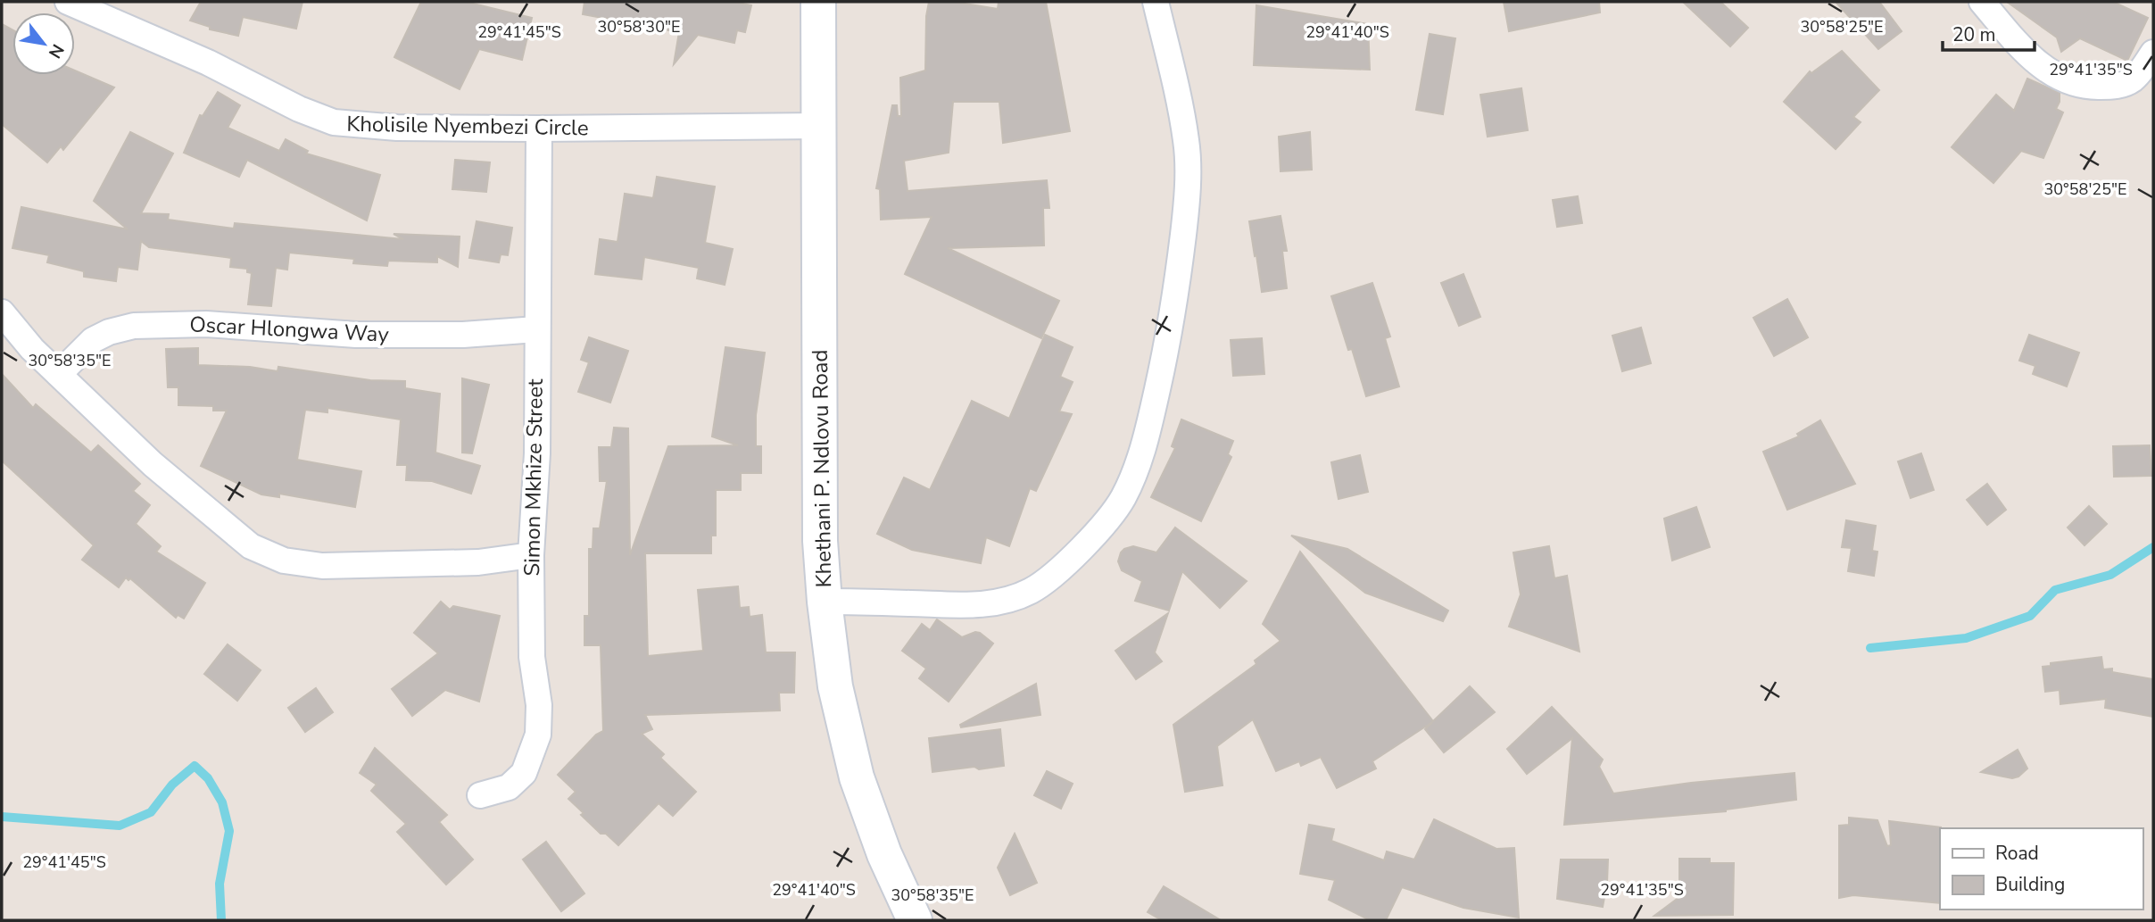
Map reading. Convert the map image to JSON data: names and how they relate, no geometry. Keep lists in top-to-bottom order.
{
  "streets": {
    "street": [
      "Kholisile Nyembezi Circle",
      "Oscar Hlongwa Way",
      "Khethani P. Ndlovu Road",
      "Simon Mkhize Street"
    ]
  },
  "crossings": [
    ["Kholisile Nyembezi Circle", "Khethani P. Ndlovu Road"],
    ["Kholisile Nyembezi Circle", "Simon Mkhize Street"],
    ["Oscar Hlongwa Way", "Simon Mkhize Street"]
  ],
  "legend": ["Road", "Building"],
  "scale_bar": "20 m",
  "north": "bottom right",
  "coordinates": [
    "30°58'30\"E",
    "30°58'25\"E",
    "29°41'45\"S",
    "29°41'40\"S",
    "29°41'35\"S",
    "30°58'35\"E"
  ]
}
